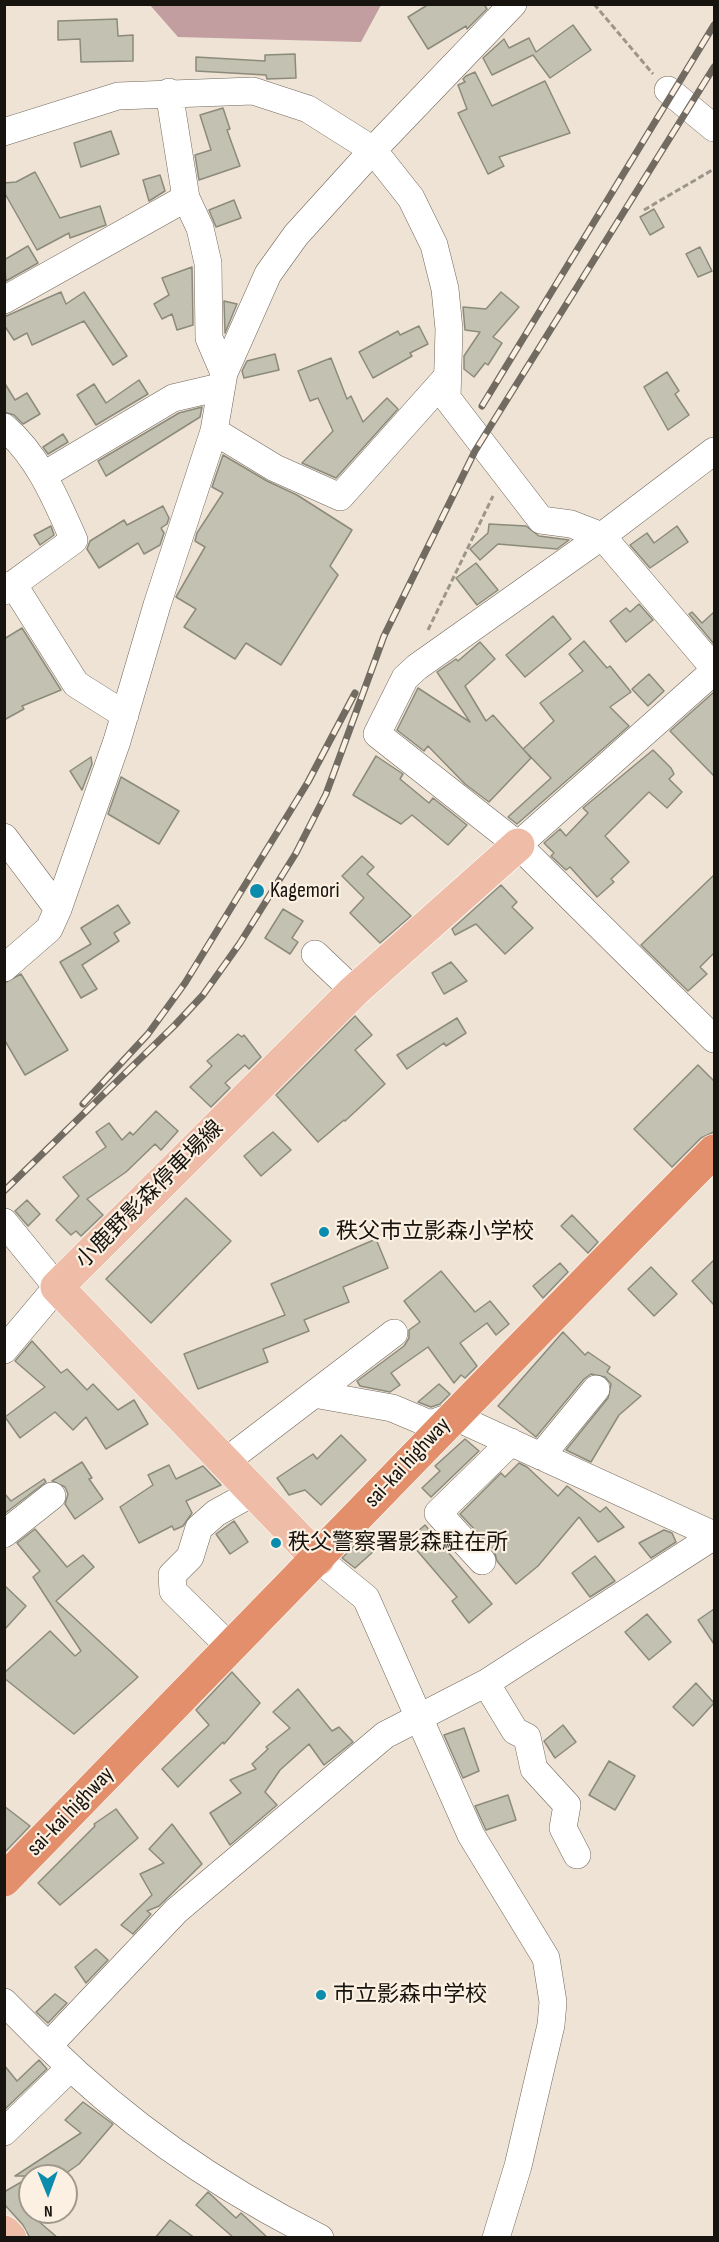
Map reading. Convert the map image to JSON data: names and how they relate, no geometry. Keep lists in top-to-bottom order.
{
  "streets": {
    "highway": ["sai-kai highway"],
    "main road": ["小鹿野影森停車場線"]
  },
  "crossings": [
    ["小鹿野影森停車場線", "sai-kai highway"]
  ],
  "places": [
    "Kagemori",
    "秩父市立影森小学校",
    "秩父警察署影森駐在所",
    "市立影森中学校"
  ],
  "north": "bottom"
}
